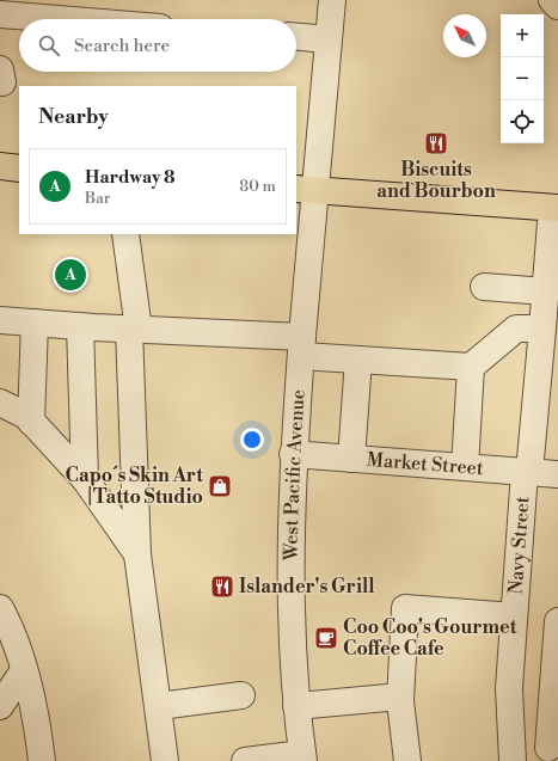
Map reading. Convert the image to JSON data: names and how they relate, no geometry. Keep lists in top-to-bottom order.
{
  "streets": {
    "street": ["Market Street", "West Pacific Avenue", "Navy Street"]
  },
  "crossings": [
    ["Market Street", "West Pacific Avenue"],
    ["Market Street", "Navy Street"]
  ],
  "places": {
    "restaurant": ["Biscuits and Bourbon", "Islander's Grill"],
    "shop": ["Capo´s Skin Art |Tatto Studio"],
    "cafe": ["Coo Coo's Gourmet Coffee Cafe"]
  },
  "north": "top left",
  "page": {
    "map_buttons": ["+", "−"],
    "search": "Search here",
    "heading": "Nearby",
    "list": [
      {
        "mark": "A",
        "name": "Hardway 8",
        "note": "Bar",
        "value": "80 m"
      }
    ],
    "pins": "A"
  }
}
